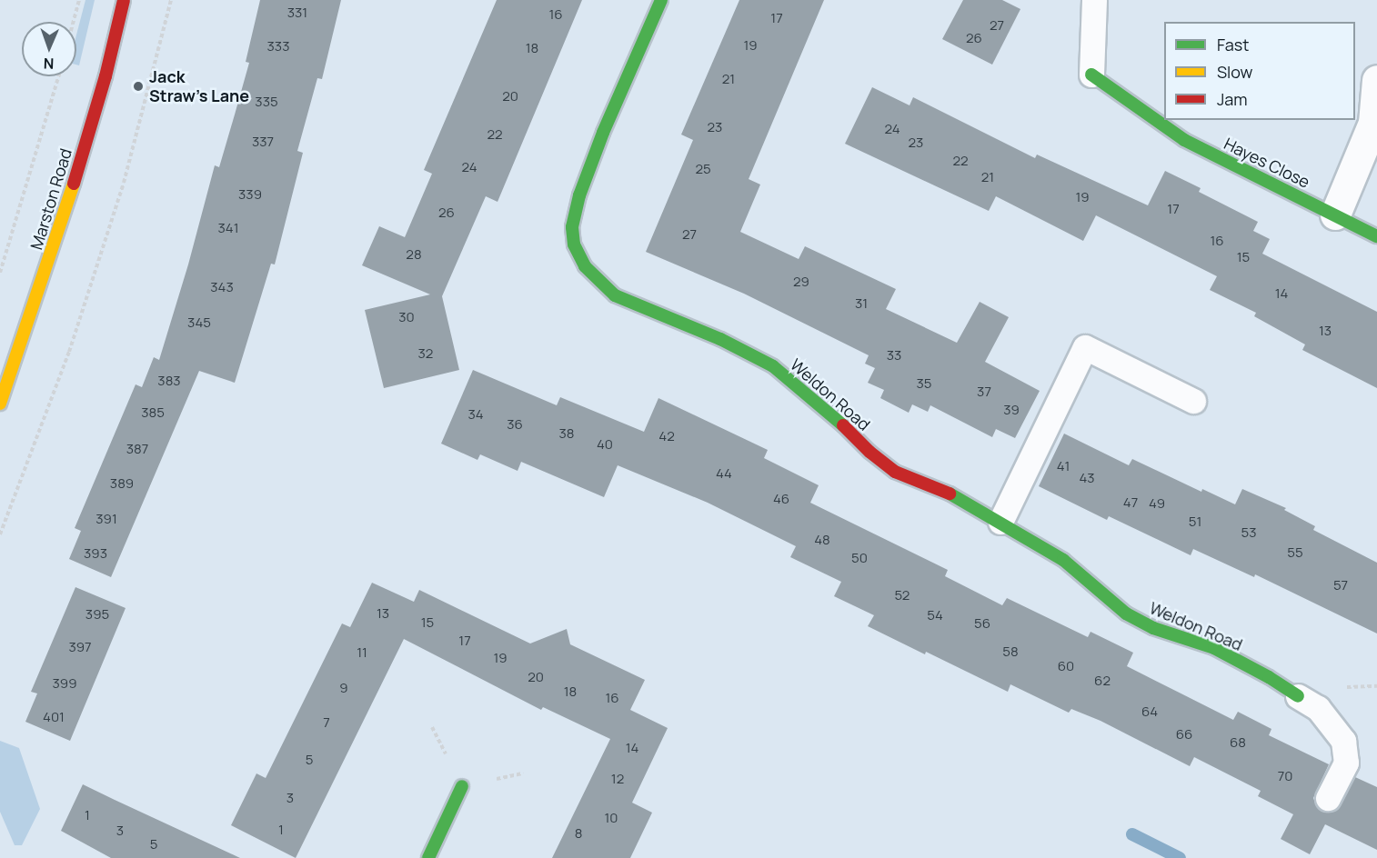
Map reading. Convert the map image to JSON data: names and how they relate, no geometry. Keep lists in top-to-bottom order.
{
  "streets": {
    "street": ["Hayes Close", "Marston Road", "Weldon Road"]
  },
  "places": ["Jack Straw's Lane"],
  "house_numbers": [
    "331",
    "16",
    "17",
    "27",
    "26",
    "19",
    "333",
    "18",
    "21",
    "20",
    "335",
    "23",
    "24",
    "22",
    "337",
    "23",
    "22",
    "24",
    "25",
    "21",
    "339",
    "19",
    "17",
    "26",
    "341",
    "27",
    "16",
    "28",
    "15",
    "29",
    "343",
    "14",
    "31",
    "30",
    "345",
    "13",
    "32",
    "33",
    "383",
    "35",
    "37",
    "39",
    "385",
    "34",
    "36",
    "38",
    "42",
    "40",
    "387",
    "41",
    "44",
    "43",
    "389",
    "46",
    "47",
    "49",
    "391",
    "51",
    "53",
    "48",
    "55",
    "393",
    "50",
    "57",
    "52",
    "13",
    "395",
    "54",
    "15",
    "56",
    "17",
    "397",
    "58",
    "11",
    "19",
    "60",
    "20",
    "62",
    "399",
    "9",
    "18",
    "16",
    "64",
    "401",
    "7",
    "66",
    "68",
    "14",
    "5",
    "70",
    "12",
    "3",
    "1",
    "10",
    "1",
    "3",
    "8",
    "5"
  ],
  "legend": ["Fast", "Slow", "Jam"],
  "north": "bottom"
}
